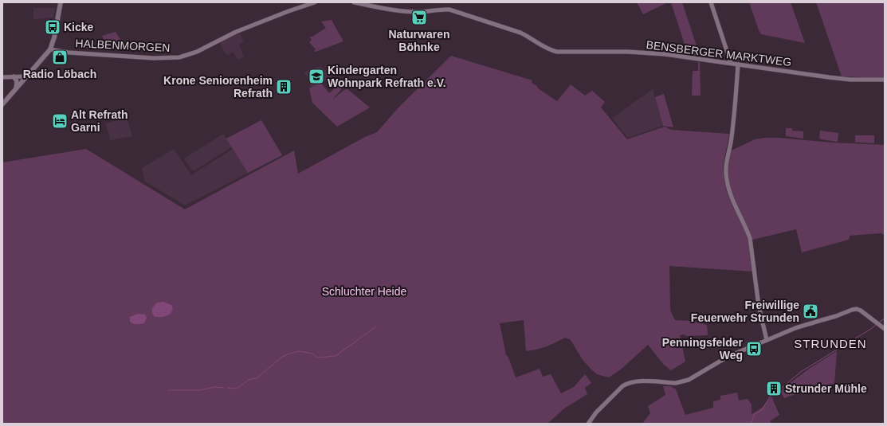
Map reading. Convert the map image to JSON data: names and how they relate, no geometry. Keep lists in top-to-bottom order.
{
  "streets": {
    "street": ["HALBENMORGEN", "BENSBERGER MARKTWEG"]
  },
  "districts": ["STRUNDEN"],
  "parks": ["Schluchter Heide"],
  "places": {
    "supermarket": ["Naturwaren Böhnke"],
    "bus stop": ["Kicke", "Penningsfelder Weg"],
    "shop": ["Radio Löbach"],
    "school or university": ["Kindergarten Wohnpark Refrath e.V."],
    "building": ["Krone Seniorenheim Refrath", "Strunder Mühle"],
    "hotel": ["Alt Refrath Garni"],
    "public building": ["Freiwillige Feuerwehr Strunden"]
  }
}
